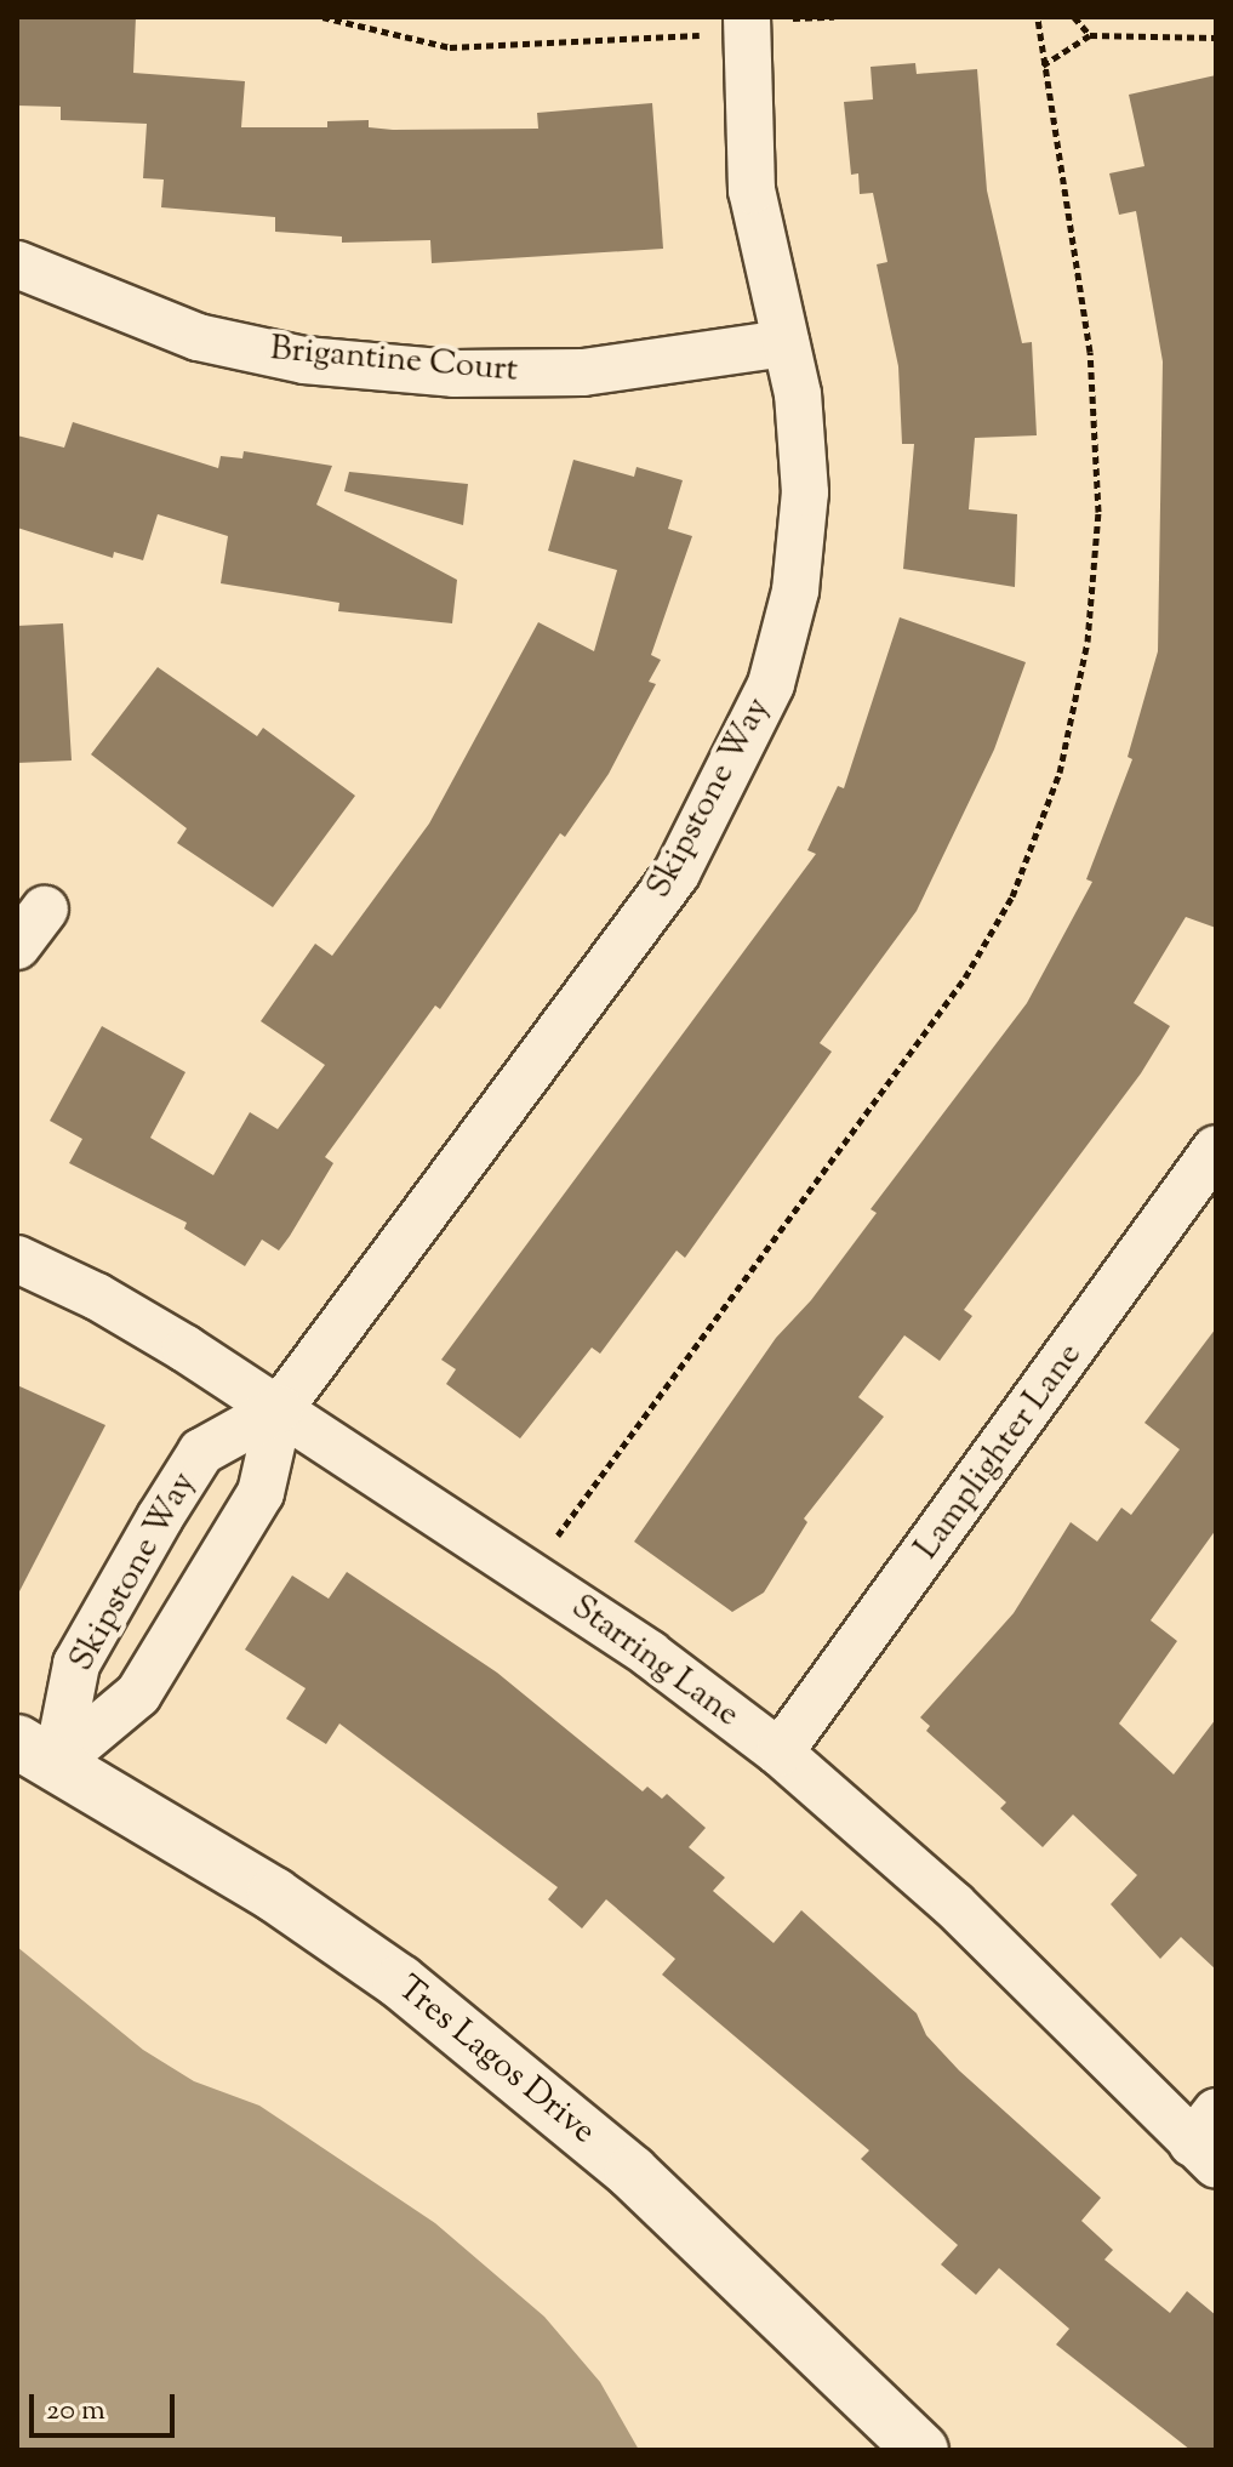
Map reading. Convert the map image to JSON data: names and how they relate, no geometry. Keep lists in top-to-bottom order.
{
  "streets": {
    "street": [
      "Brigantine Court",
      "Skipstone Way",
      "Lamplighter Lane",
      "Starring Lane",
      "Tres Lagos Drive"
    ]
  },
  "crossings": [
    ["Brigantine Court", "Skipstone Way"],
    ["Skipstone Way", "Starring Lane"],
    ["Skipstone Way", "Tres Lagos Drive"],
    ["Lamplighter Lane", "Starring Lane"]
  ],
  "scale_bar": "20 m"
}
